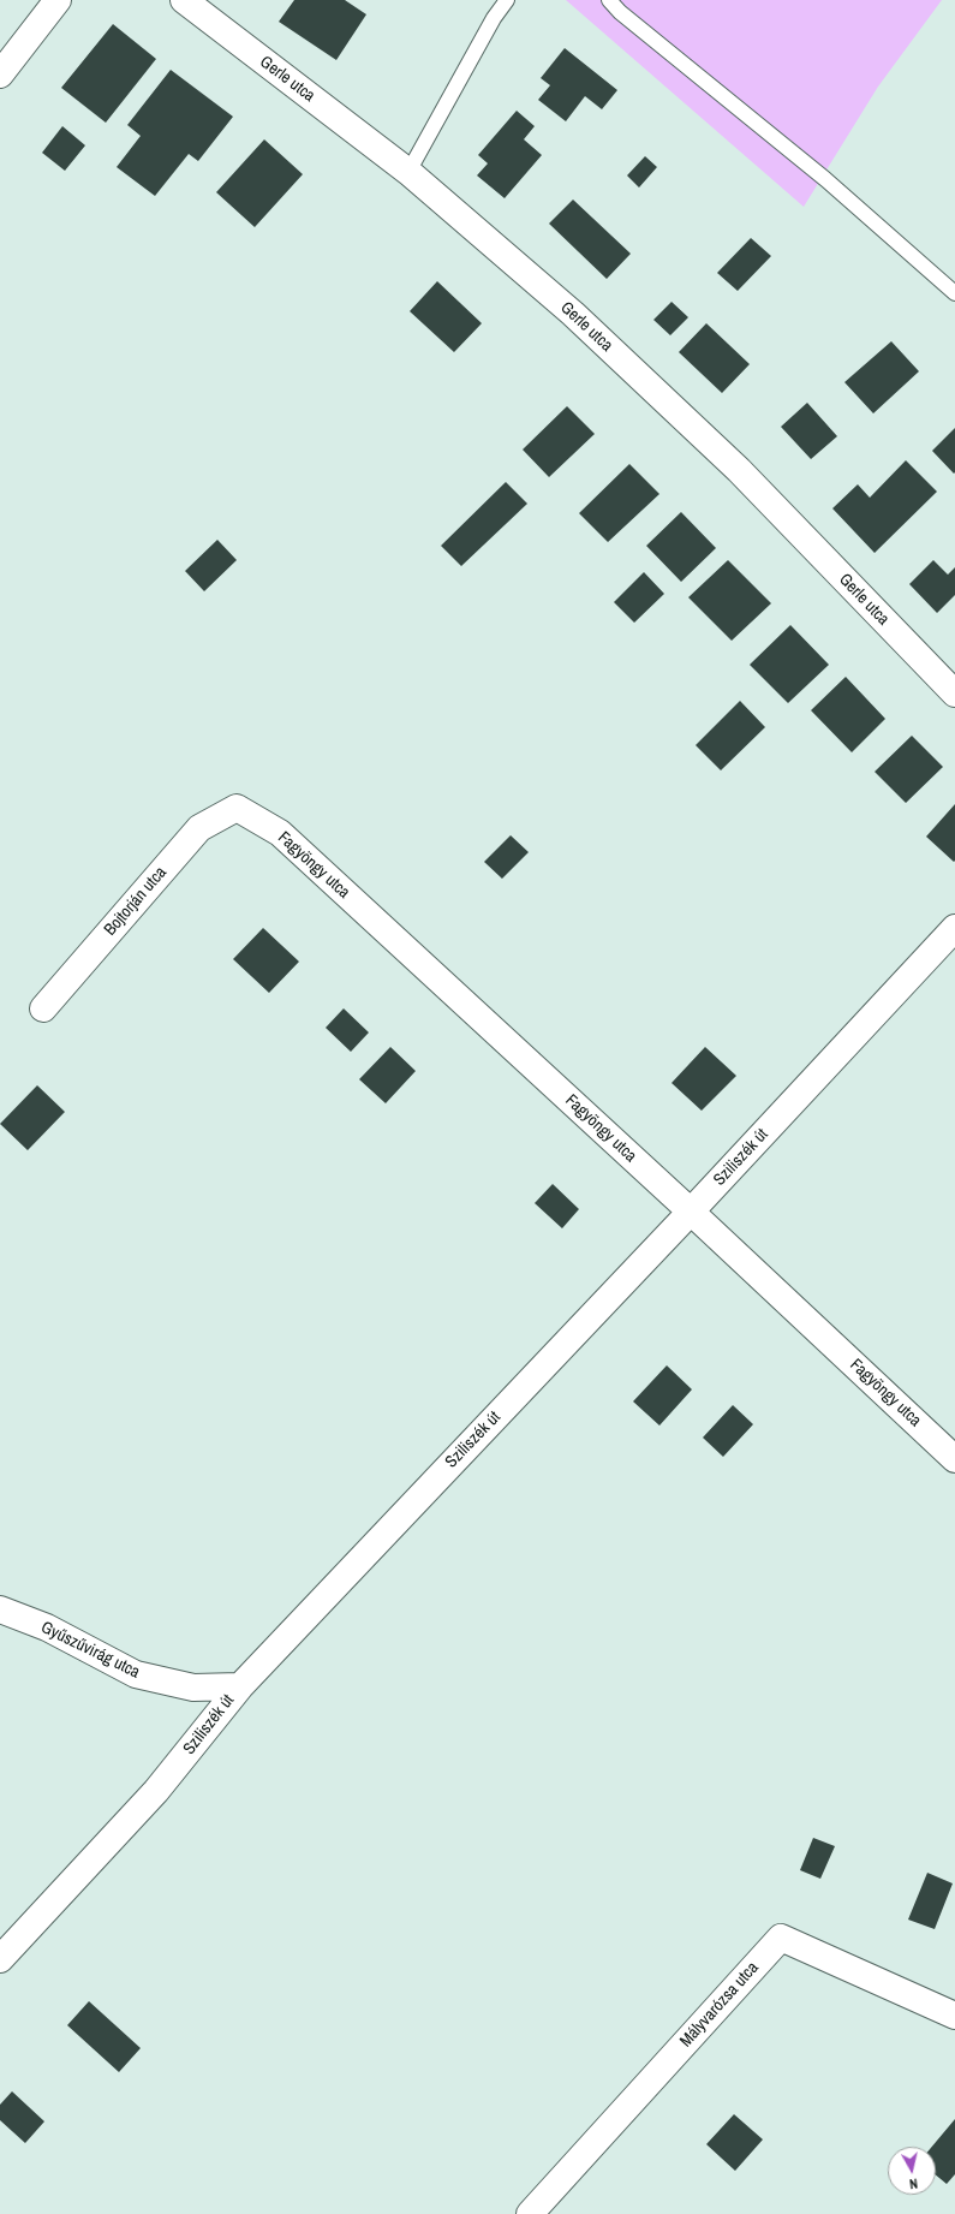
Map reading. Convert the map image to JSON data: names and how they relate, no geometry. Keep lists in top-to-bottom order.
{
  "streets": {
    "street": [
      "Gerle utca",
      "Fagyöngy utca",
      "Bojtorján utca",
      "Sziliszék út",
      "Gyűszűvirág utca",
      "Mályvarózsa utca"
    ]
  },
  "crossings": [
    ["Fagyöngy utca", "Bojtorján utca"],
    ["Fagyöngy utca", "Sziliszék út"],
    ["Sziliszék út", "Gyűszűvirág utca"]
  ],
  "north": "bottom"
}
